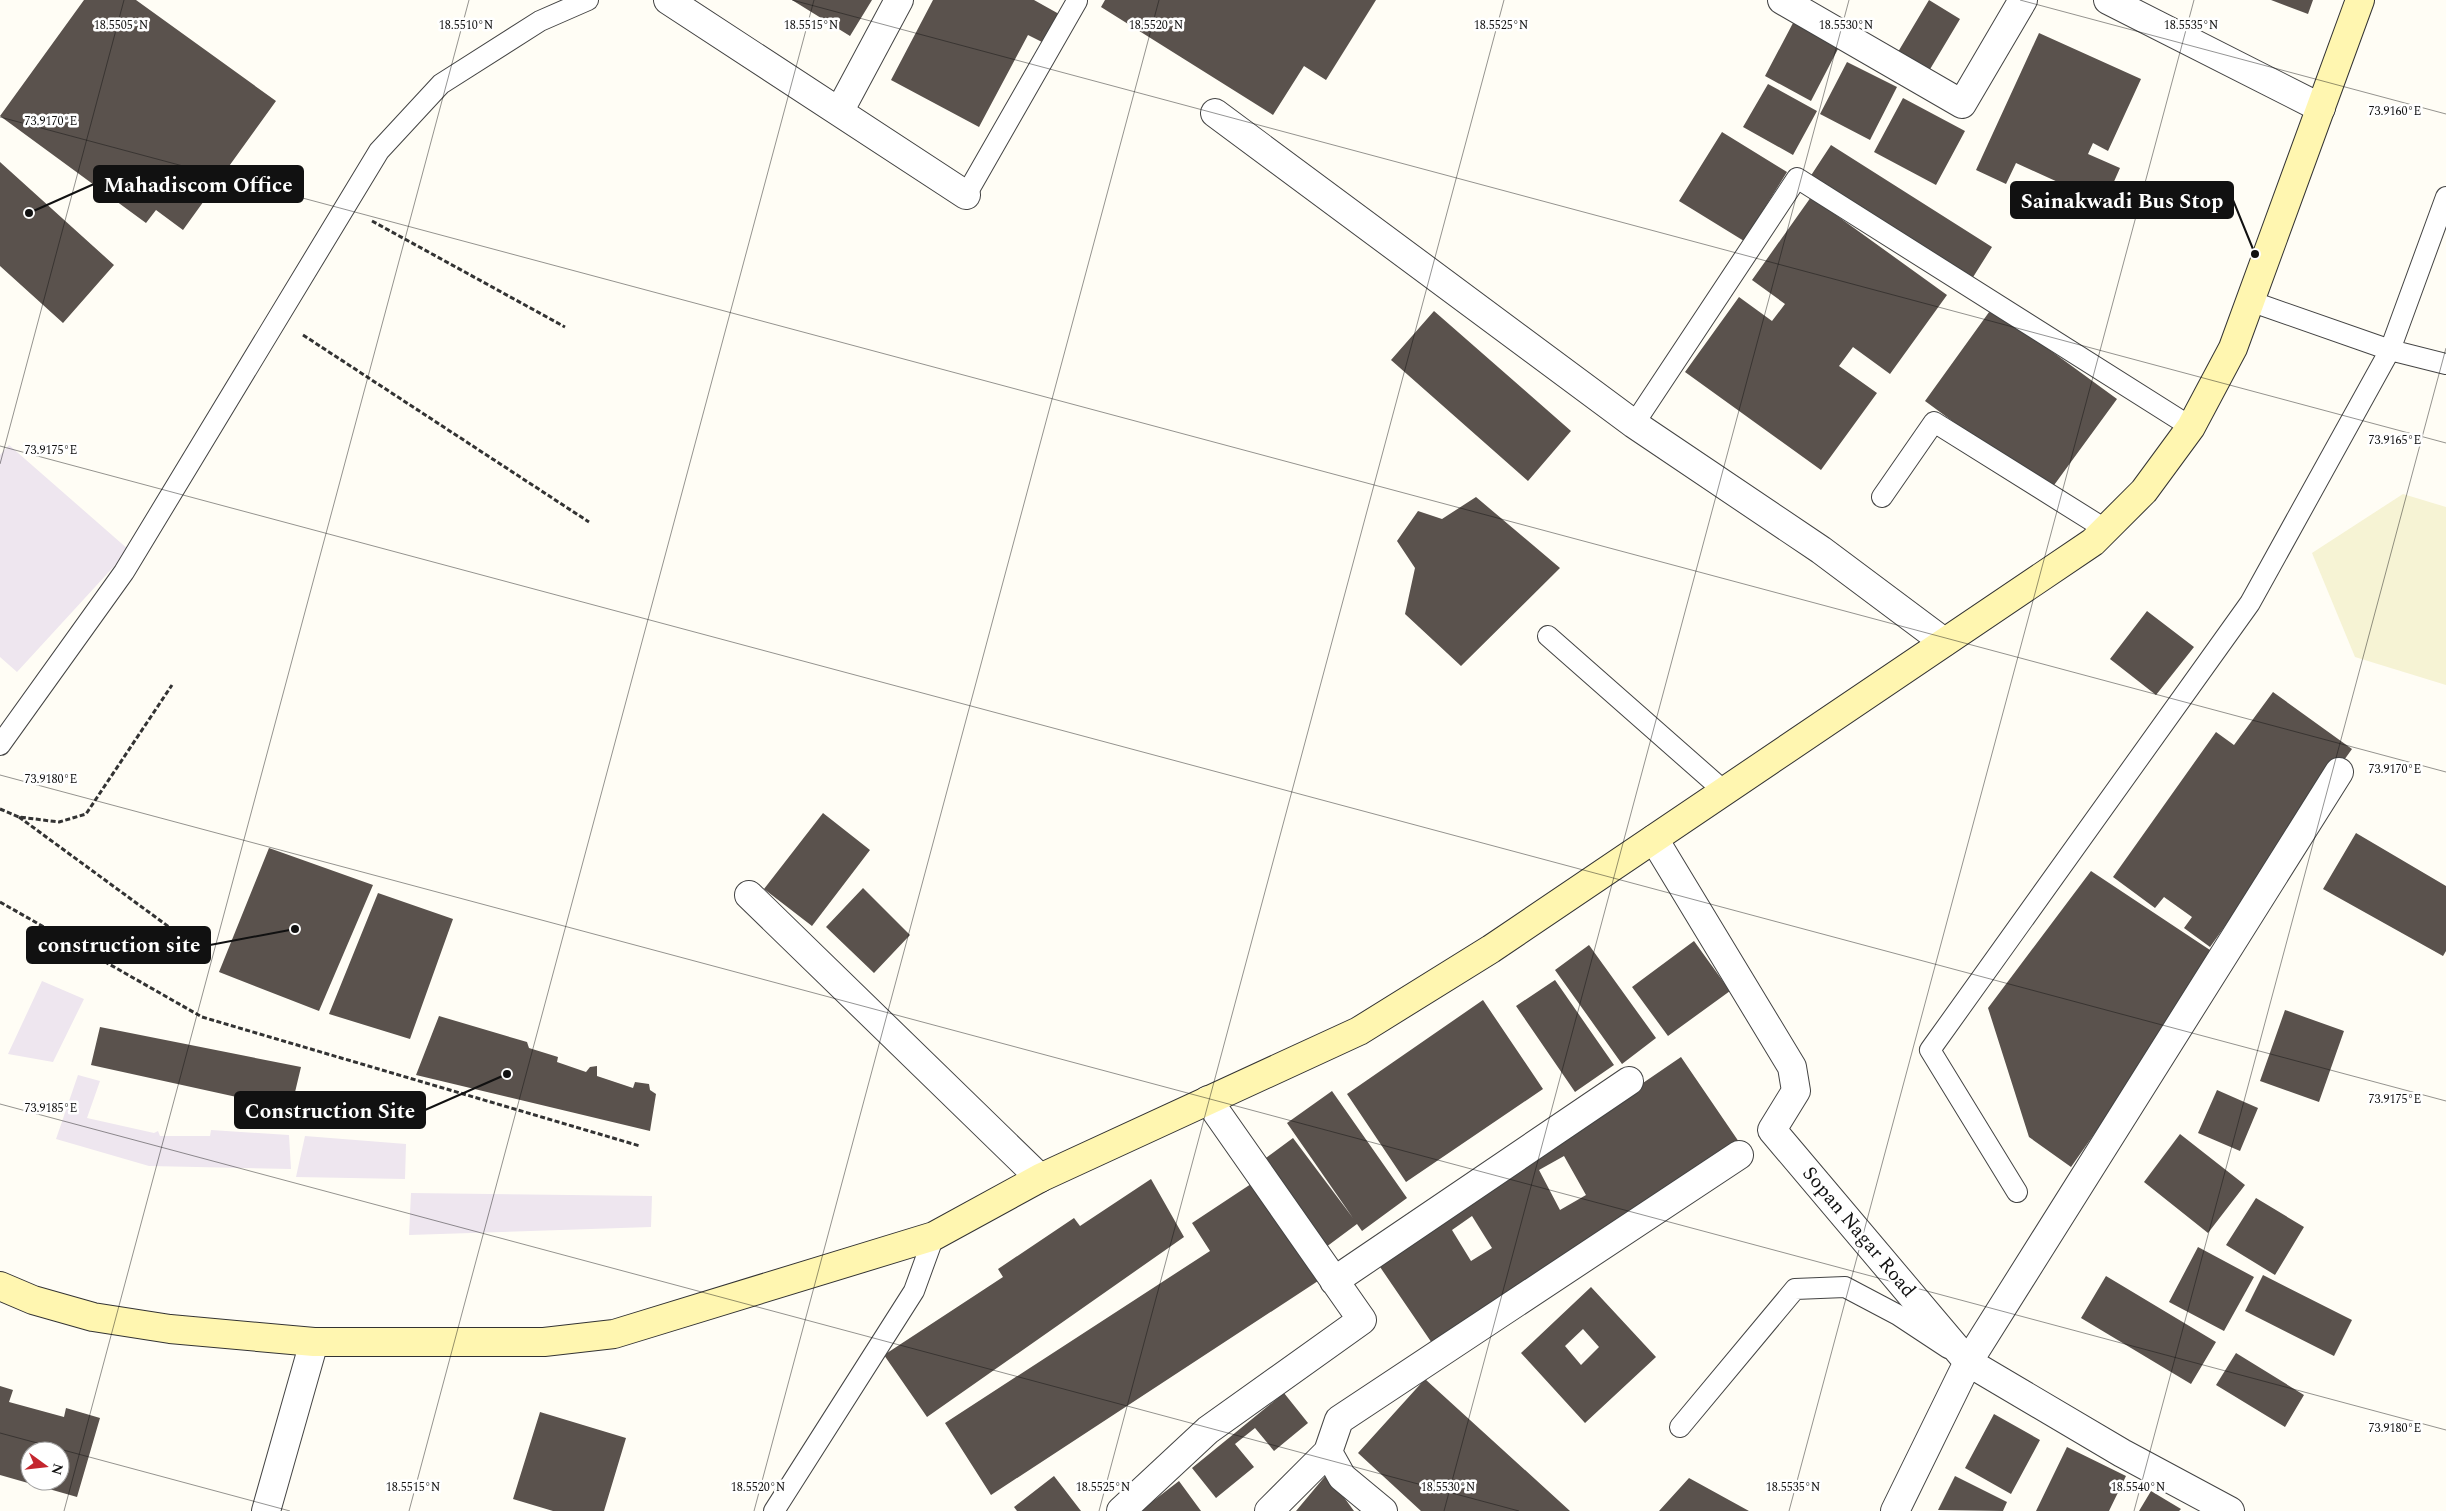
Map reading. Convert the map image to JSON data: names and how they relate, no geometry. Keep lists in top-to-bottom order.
{
  "streets": {
    "street": ["Sopan Nagar Road"]
  },
  "places": [
    "Mahadiscom Office",
    "Sainakwadi Bus Stop",
    "construction site",
    "Construction Site"
  ],
  "north": "right",
  "coordinates": [
    "18.5505°N",
    "18.5510°N",
    "18.5515°N",
    "18.5520°N",
    "18.5525°N",
    "18.5530°N",
    "18.5535°N",
    "73.9160°E",
    "73.9170°E",
    "73.9165°E",
    "73.9175°E",
    "73.9180°E",
    "73.9185°E",
    "18.5540°N"
  ]
}
